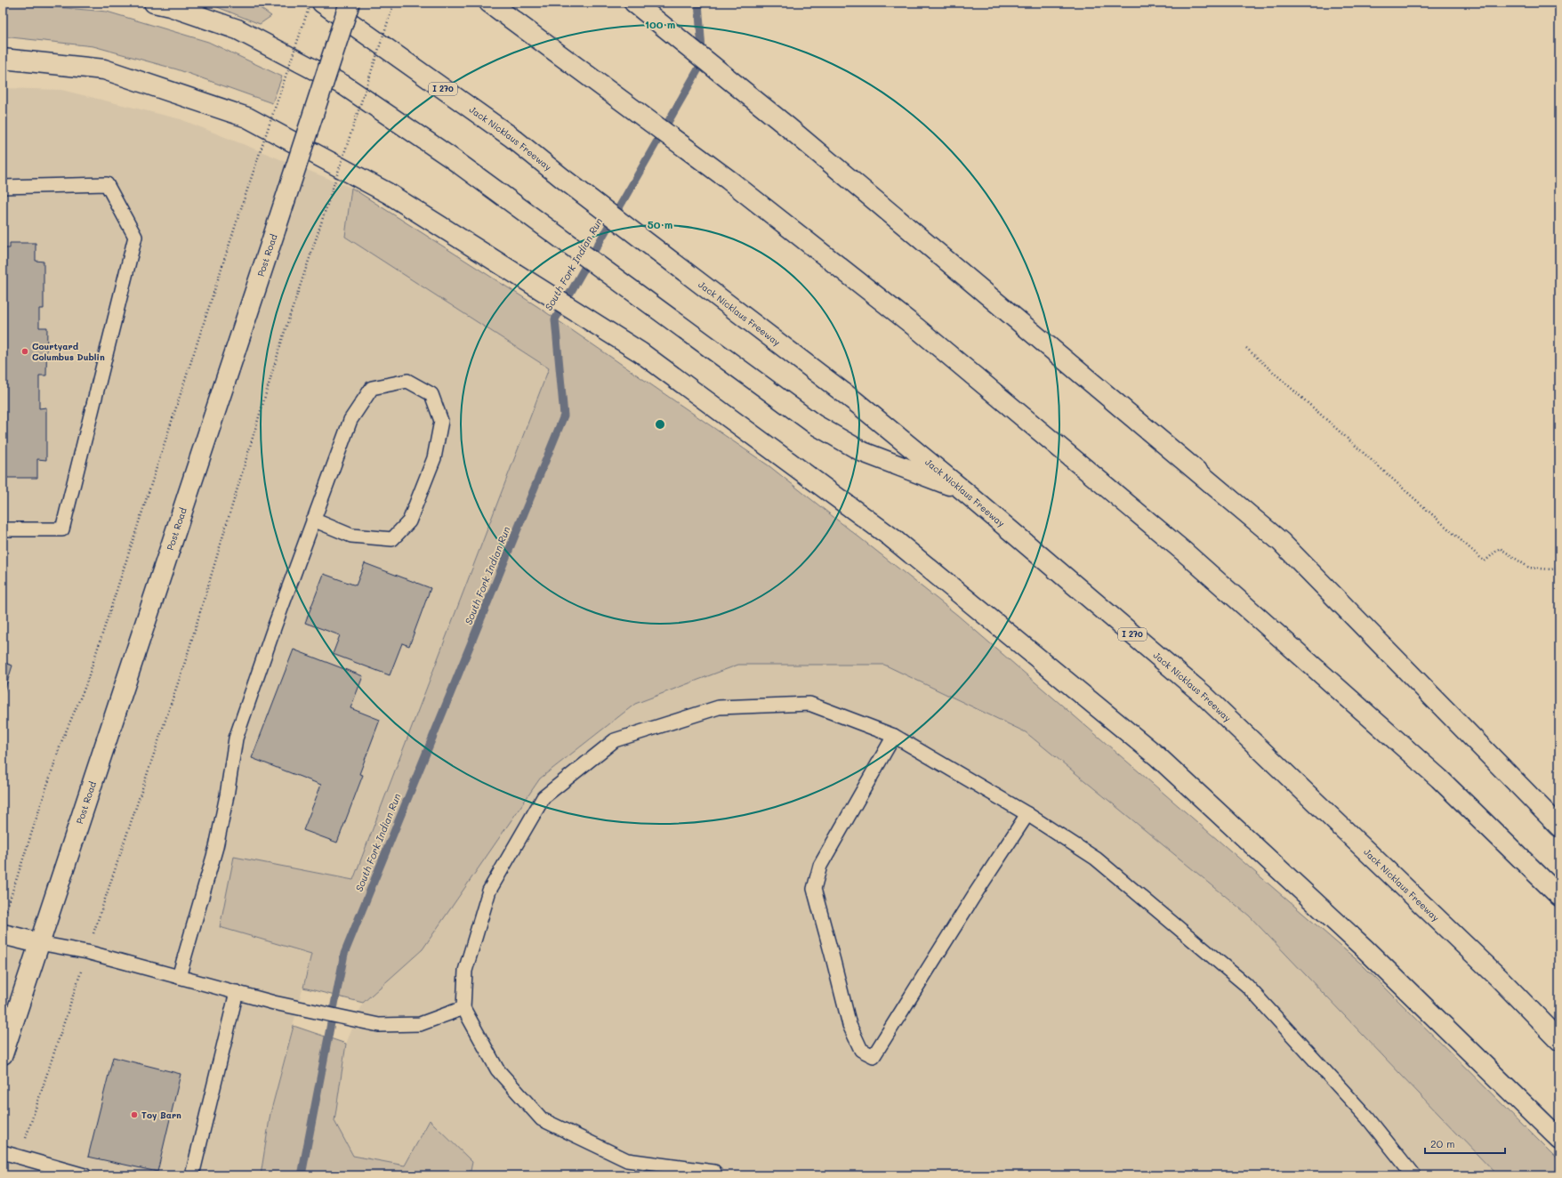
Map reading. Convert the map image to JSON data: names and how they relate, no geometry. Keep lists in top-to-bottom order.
{
  "streets": {
    "main road": ["I 270", "Jack Nicklaus Freeway", "Post Road"]
  },
  "water": ["South Fork Indian Run"],
  "places": ["Courtyard Columbus Dublin", "Toy Barn"],
  "scale_bar": "20 m",
  "rings": ["100 m", "50 m"]
}
